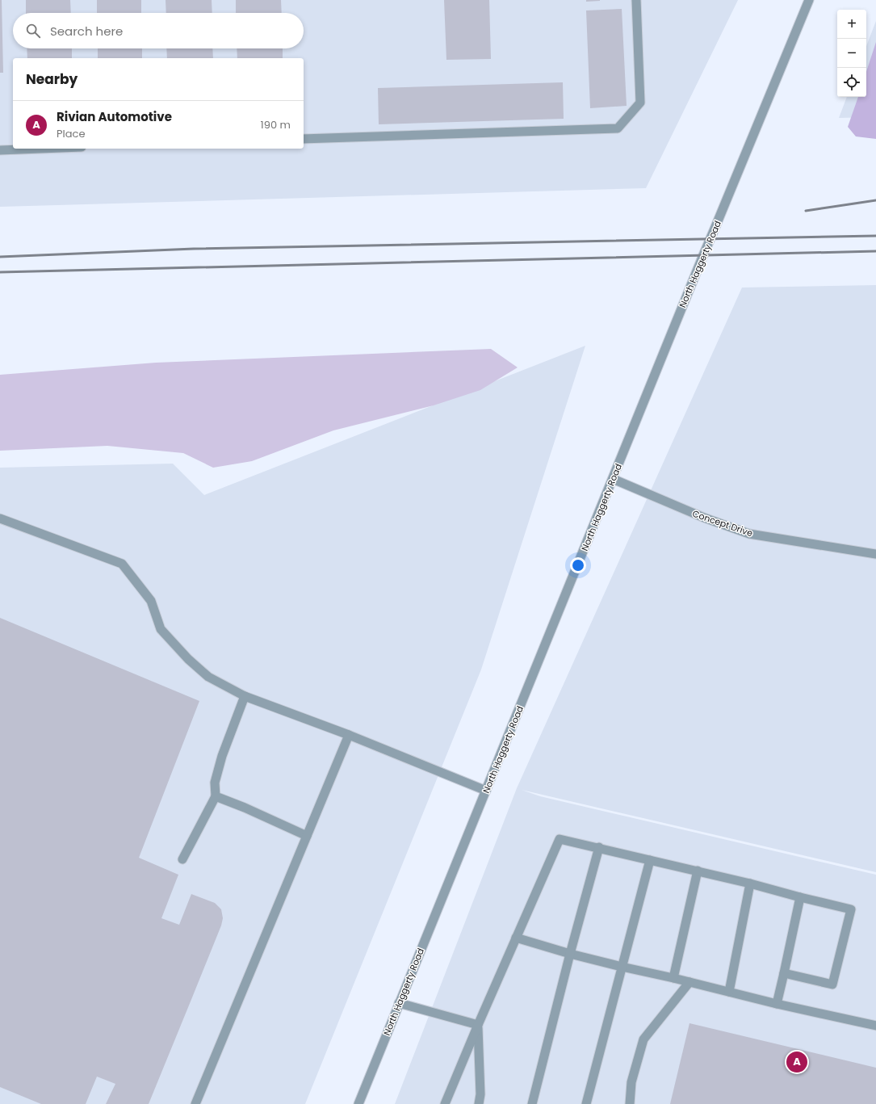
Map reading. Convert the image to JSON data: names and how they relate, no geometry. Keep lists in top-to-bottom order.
{
  "streets": {
    "street": ["North Haggerty Road", "Concept Drive"]
  },
  "crossings": [
    ["North Haggerty Road", "Concept Drive"]
  ],
  "page": {
    "map_buttons": ["+", "−"],
    "search": "Search here",
    "heading": "Nearby",
    "list": [
      {
        "mark": "A",
        "name": "Rivian Automotive",
        "note": "Place",
        "value": "190 m"
      }
    ],
    "pins": "A"
  }
}
